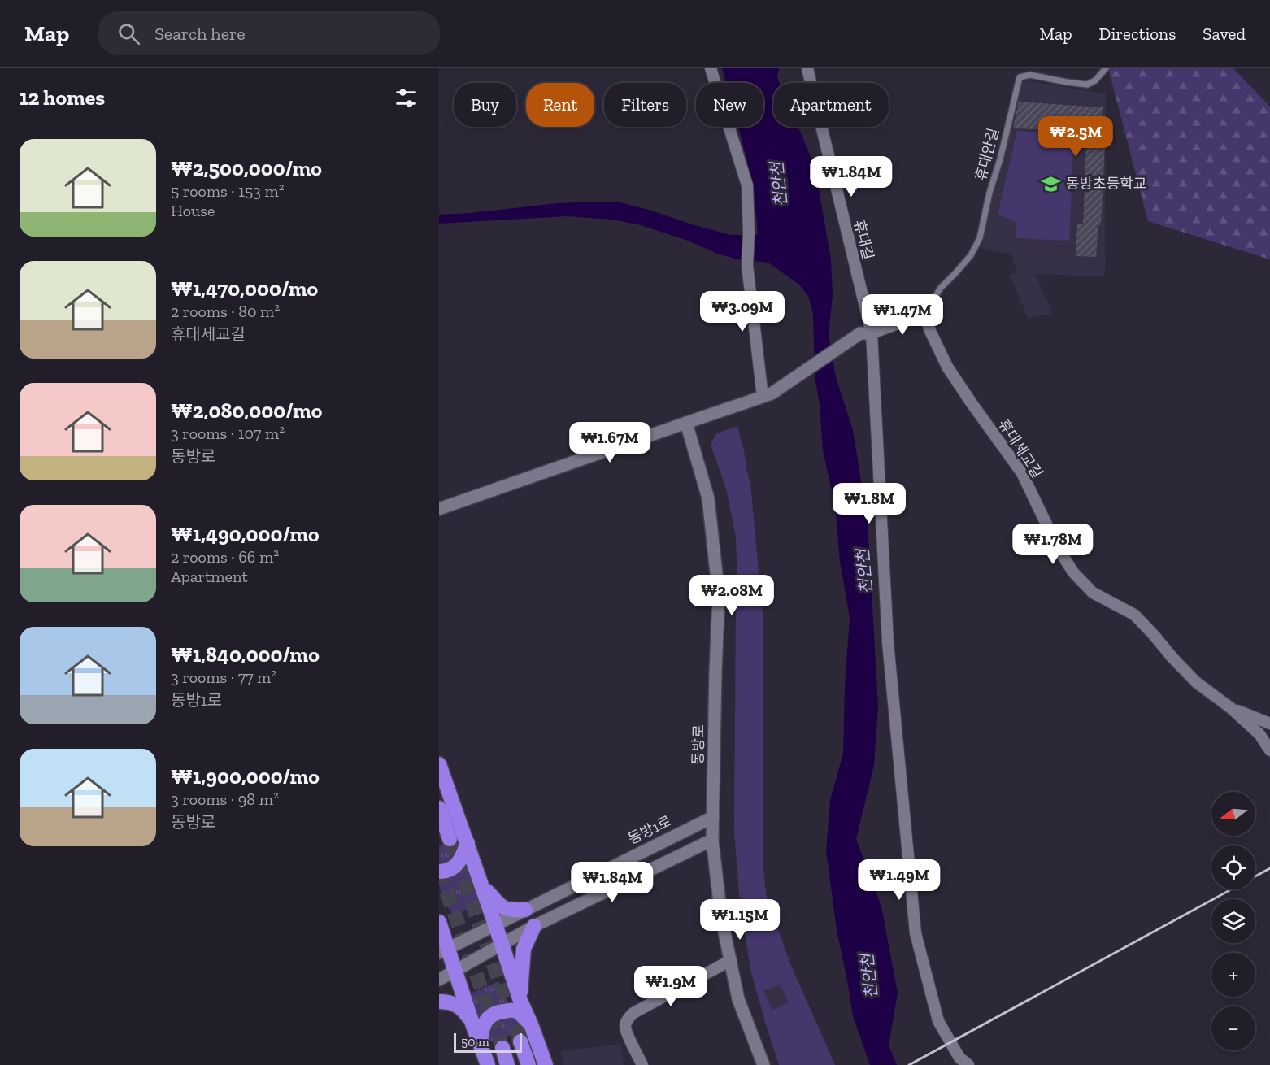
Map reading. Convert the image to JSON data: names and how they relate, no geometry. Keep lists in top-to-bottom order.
{
  "streets": {
    "street": [
      "휴대길",
      "휴대세교길",
      "동방로",
      "동방1로"
    ],
    "lane": ["휴대안길"]
  },
  "crossings": [
    ["휴대안길", "휴대세교길"],
    ["동방로", "동방1로"]
  ],
  "water": ["천안천"],
  "places": {
    "school or university": ["동방초등학교"]
  },
  "scale_bar": "50 m",
  "north": "left",
  "page": {
    "header": "Map",
    "search": "Search here",
    "nav": ["Map", "Directions", "Saved"],
    "heading": "12 homes",
    "chip": [
      "Buy",
      "Rent",
      "Filters",
      "New",
      "Apartment"
    ],
    "price": [
      "₩2.5M",
      "₩1.84M",
      "₩3.09M",
      "₩1.47M",
      "₩1.67M",
      "₩1.8M",
      "₩1.78M",
      "₩2.08M",
      "₩1.49M",
      "₩1.84M",
      "₩1.15M",
      "₩1.9M"
    ],
    "list": [
      {
        "name": "₩2,500,000/mo",
        "note": "5 rooms · 153 m² · House"
      },
      {
        "name": "₩1,470,000/mo",
        "note": "2 rooms · 80 m² · 휴대세교길"
      },
      {
        "name": "₩2,080,000/mo",
        "note": "3 rooms · 107 m² · 동방로"
      },
      {
        "name": "₩1,490,000/mo",
        "note": "2 rooms · 66 m² · Apartment"
      },
      {
        "name": "₩1,840,000/mo",
        "note": "3 rooms · 77 m² · 동방1로"
      },
      {
        "name": "₩1,900,000/mo",
        "note": "3 rooms · 98 m² · 동방로"
      }
    ],
    "map_buttons": ["+", "−"],
    "scale": "50 m"
  }
}
